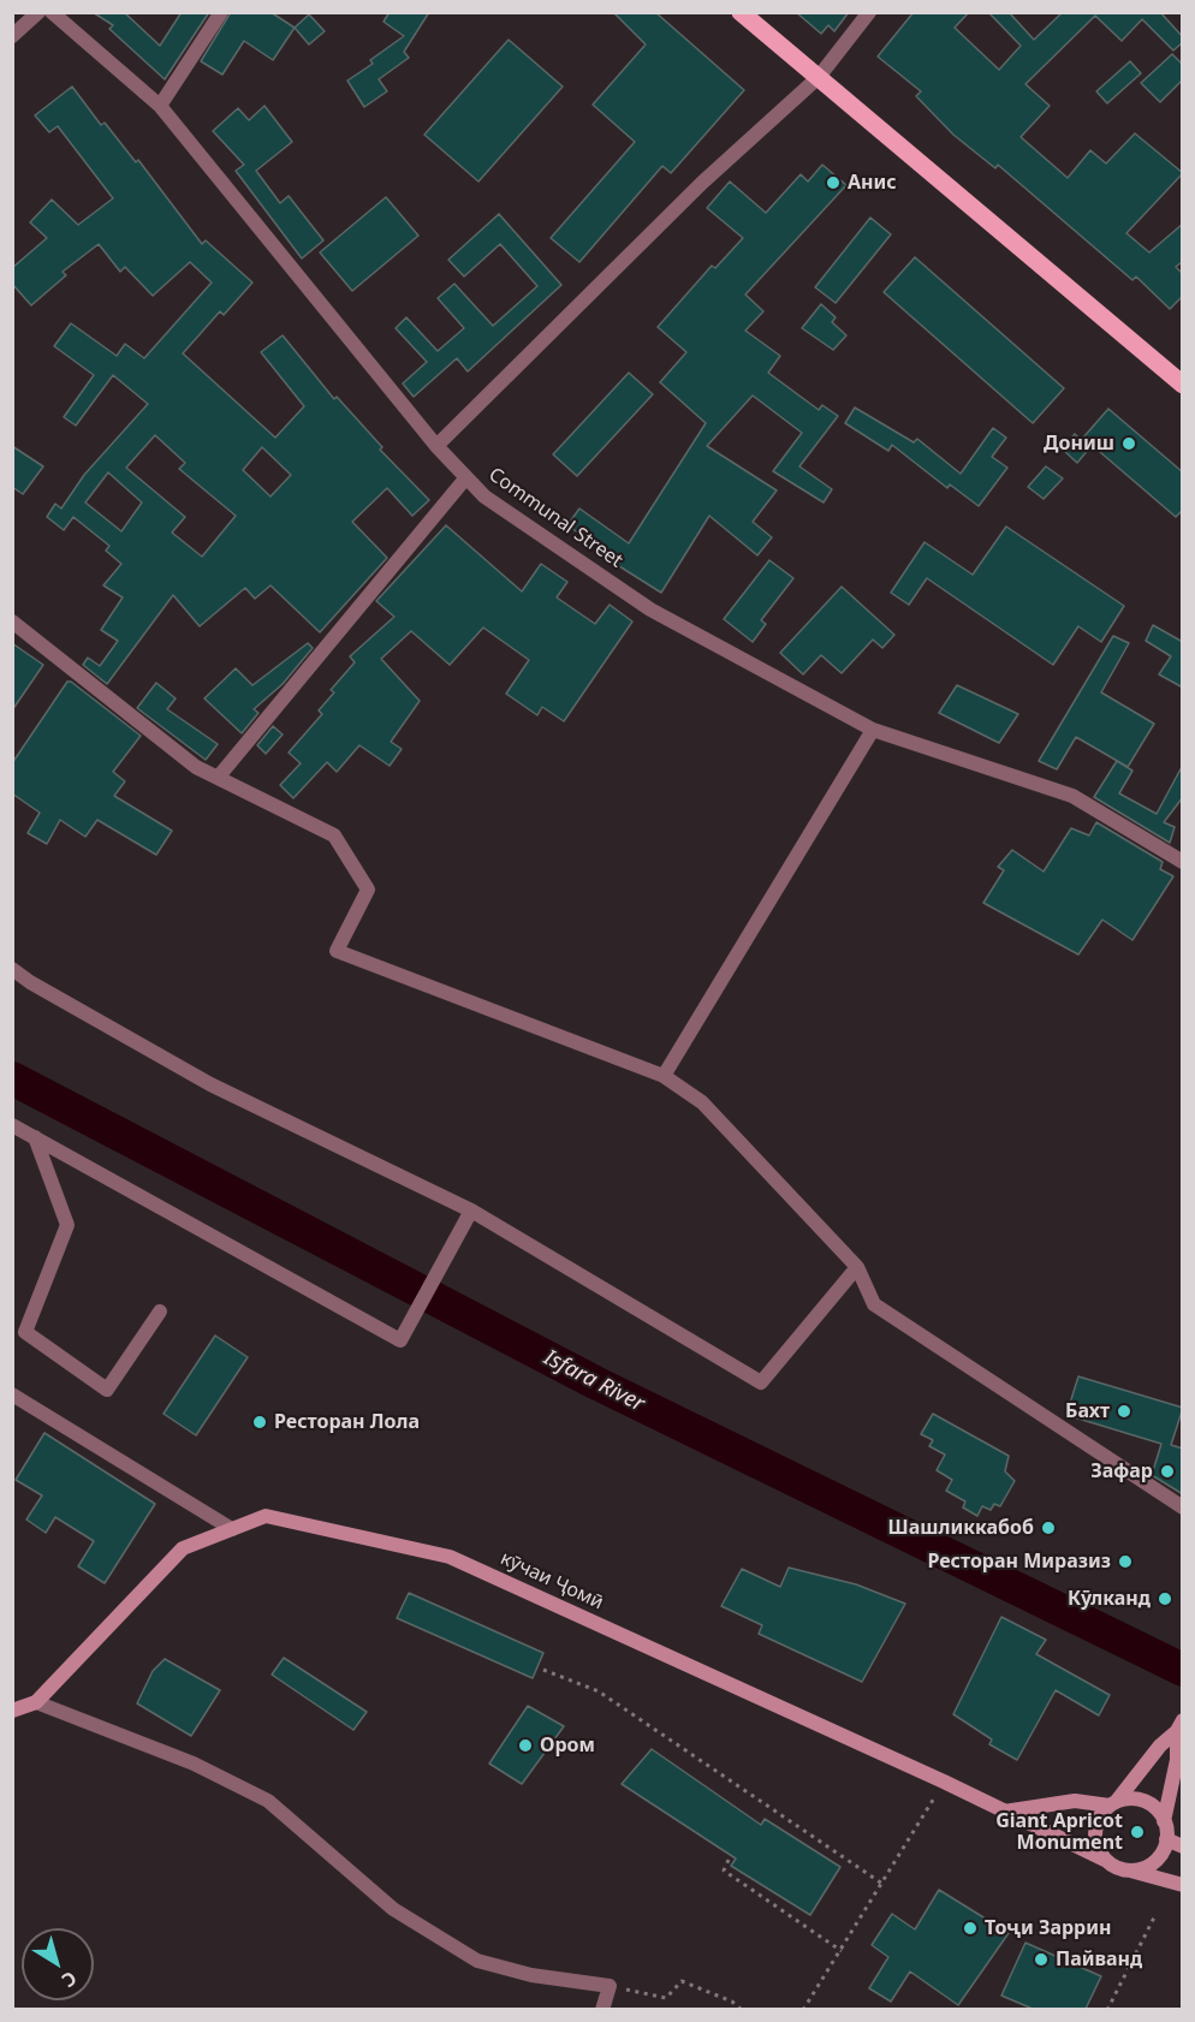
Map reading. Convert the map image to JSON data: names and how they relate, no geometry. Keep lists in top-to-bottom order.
{
  "streets": {
    "main road": ["кӯчаи Ҷомӣ"],
    "street": ["Communal Street"]
  },
  "water": ["Isfara River"],
  "places": [
    "Анис",
    "Дониш",
    "Бахт",
    "Ресторан Лола",
    "Зафар",
    "Шашликкабоб",
    "Ресторан Миразиз",
    "Кӯлканд",
    "Ором",
    "Giant Apricot Monument",
    "Тоҷи Заррин",
    "Пайванд"
  ],
  "north": "bottom right"
}
